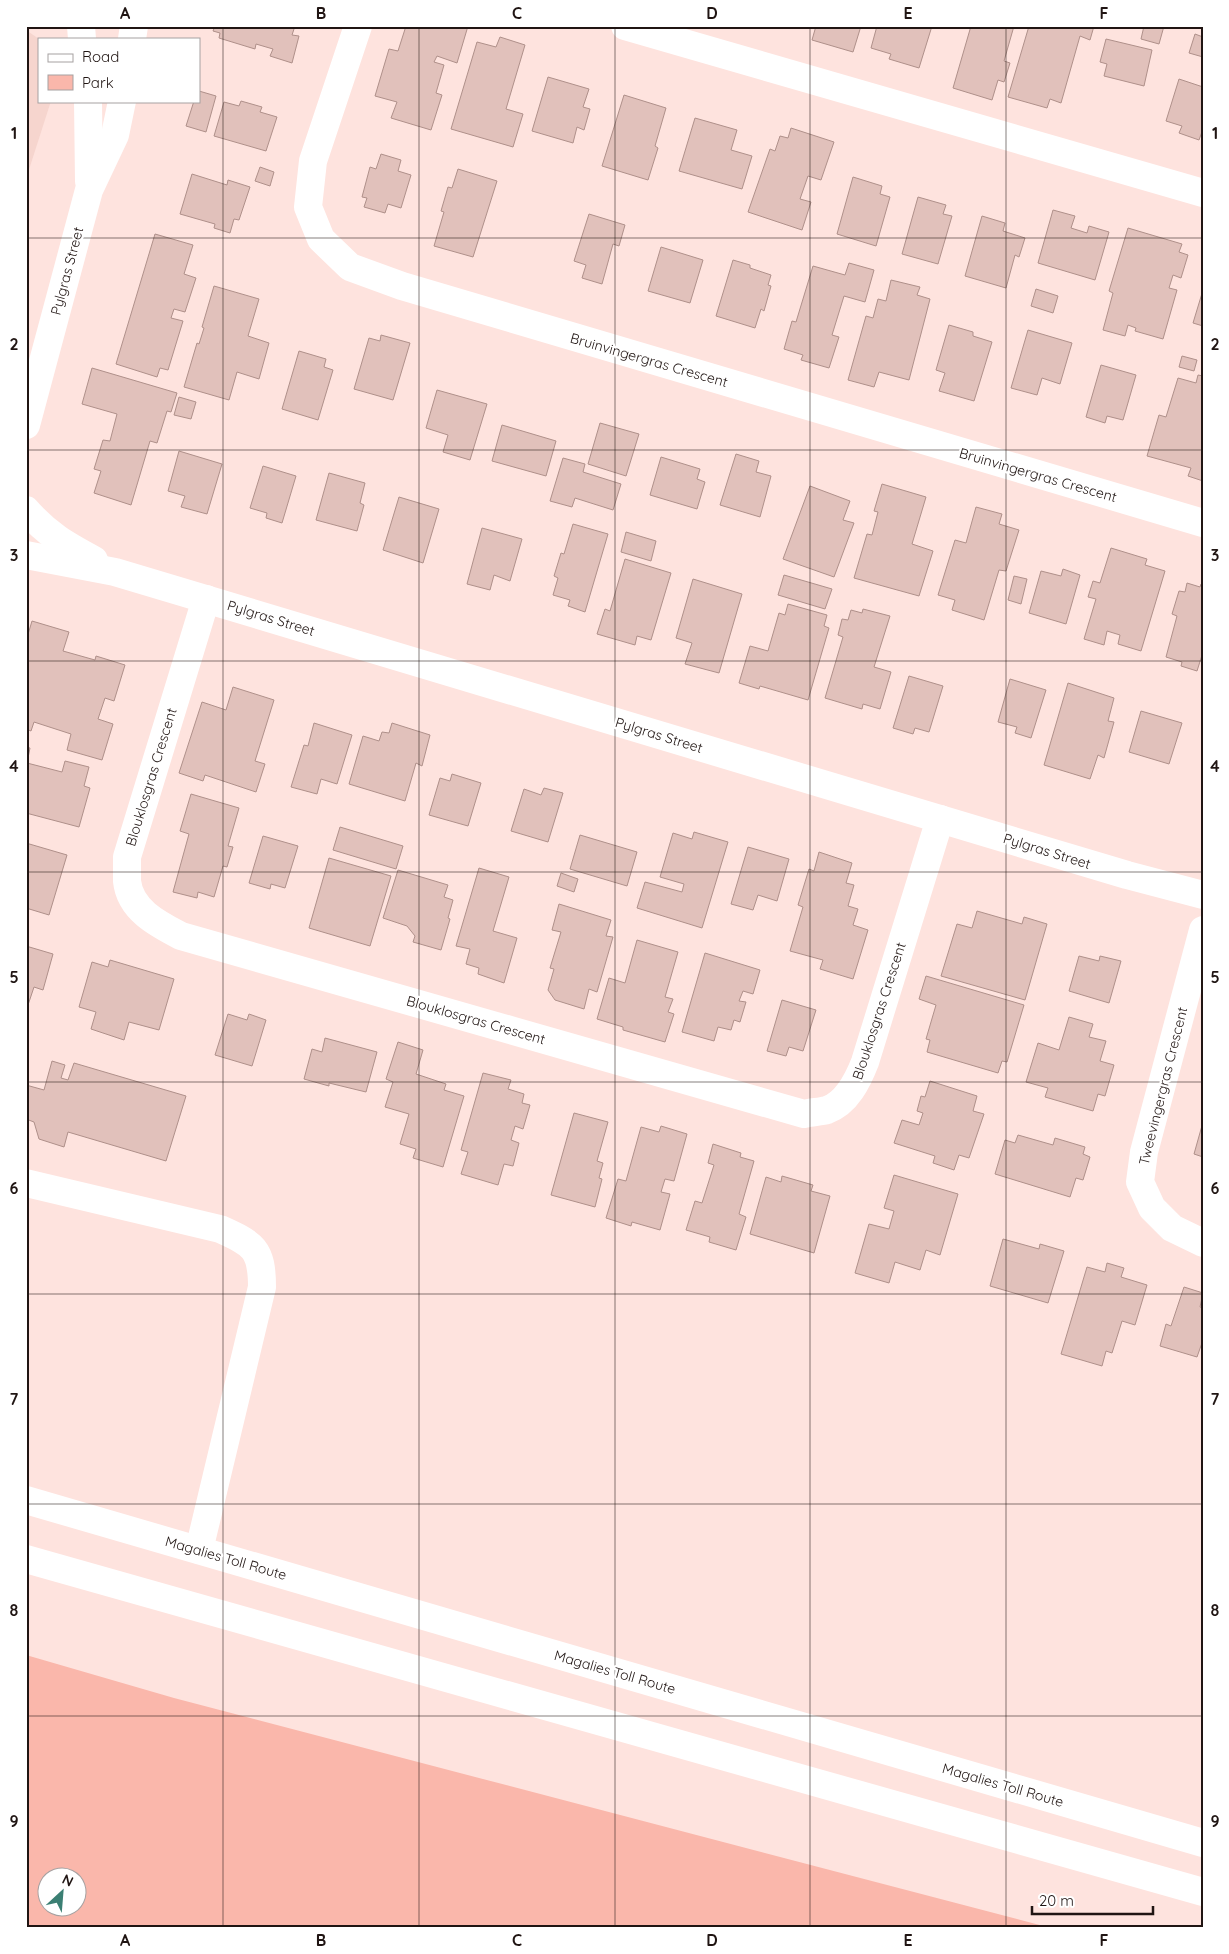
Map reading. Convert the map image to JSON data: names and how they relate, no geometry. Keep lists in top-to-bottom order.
{
  "streets": {
    "main road": [
      "Pylgras Street",
      "Bruinvingergras Crescent",
      "Blouklosgras Crescent",
      "Tweevingergras Crescent",
      "Magalies Toll Route"
    ]
  },
  "crossings": [
    ["Pylgras Street", "Blouklosgras Crescent"]
  ],
  "legend": ["Road", "Park"],
  "scale_bar": "20 m",
  "north": "top right",
  "grid": {
    "columns": [
      "A",
      "B",
      "C",
      "D",
      "E",
      "F"
    ],
    "rows": [
      "1",
      "2",
      "3",
      "4",
      "5",
      "6",
      "7",
      "8",
      "9"
    ]
  }
}
